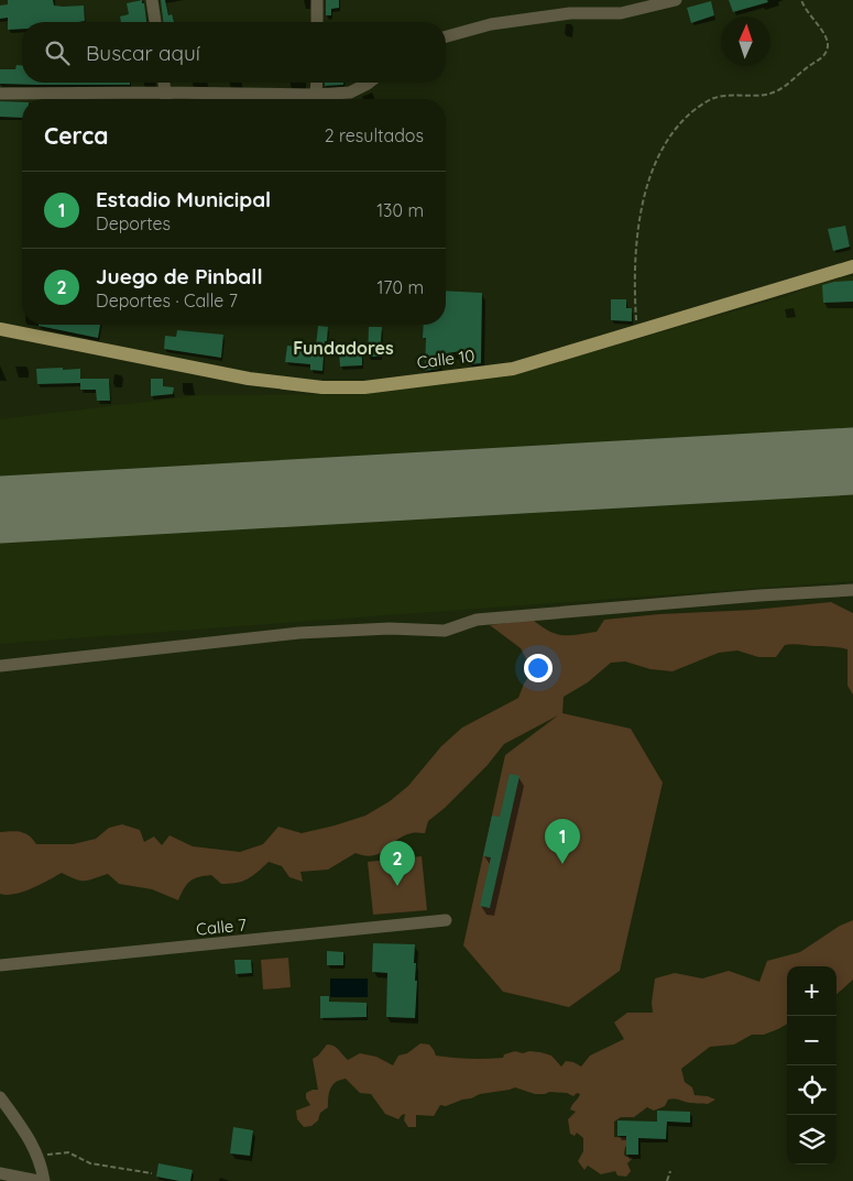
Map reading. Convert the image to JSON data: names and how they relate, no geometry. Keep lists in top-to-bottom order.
{
  "streets": {
    "main road": ["Calle 10"],
    "street": ["Calle 7"]
  },
  "districts": ["Fundadores"],
  "north": "top",
  "page": {
    "search": "Buscar aquí",
    "heading": ["Cerca", "2 resultados"],
    "list": [
      {
        "mark": "1",
        "name": "Estadio Municipal",
        "note": "Deportes",
        "value": "130 m"
      },
      {
        "mark": "2",
        "name": "Juego de Pinball",
        "note": "Deportes · Calle 7",
        "value": "170 m"
      }
    ],
    "pins": ["1", "2"],
    "map_buttons": ["+", "−"]
  }
}
